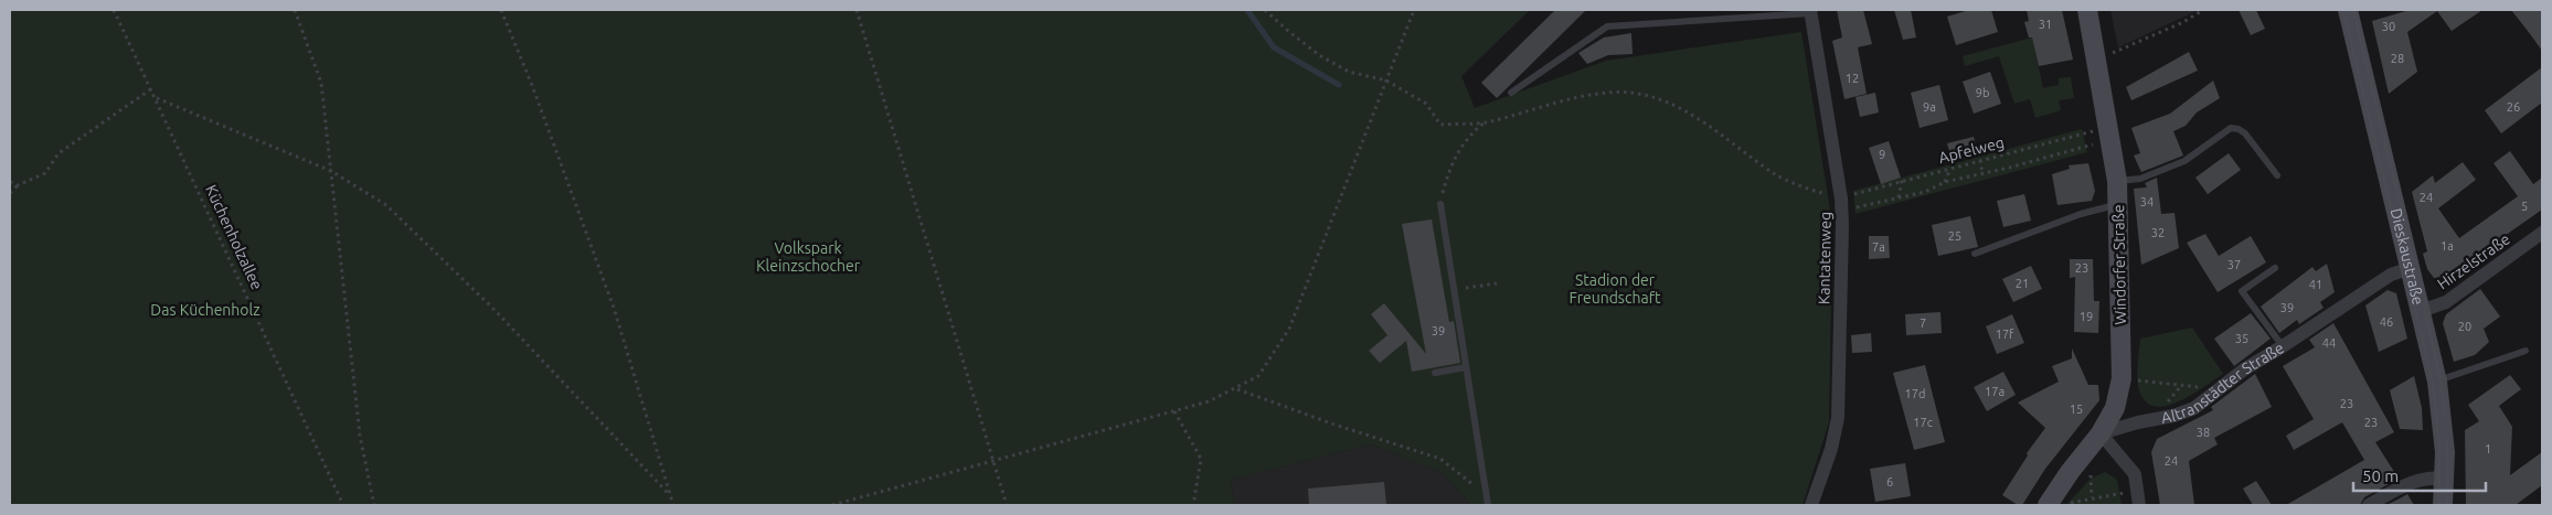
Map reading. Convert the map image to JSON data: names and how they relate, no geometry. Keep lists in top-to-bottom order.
{
  "streets": {
    "street": [
      "Dieskaustraße",
      "Kantatenweg",
      "Hirzelstraße",
      "Windorfer Straße",
      "Altranstädter Straße"
    ],
    "path": ["Apfelweg", "Küchenholzallee"]
  },
  "crossings": [
    ["Apfelweg", "Kantatenweg"],
    ["Apfelweg", "Windorfer Straße"],
    ["Dieskaustraße", "Hirzelstraße"],
    ["Dieskaustraße", "Altranstädter Straße"],
    ["Windorfer Straße", "Altranstädter Straße"]
  ],
  "parks": ["Volkspark Kleinzschocher", "Stadion der Freundschaft", "Das Küchenholz"],
  "house_numbers": [
    "31",
    "30",
    "28",
    "12",
    "9b",
    "9a",
    "26",
    "9",
    "24",
    "34",
    "5",
    "32",
    "25",
    "1a",
    "7a",
    "37",
    "23",
    "21",
    "41",
    "39",
    "19",
    "46",
    "7",
    "20",
    "39",
    "17f",
    "35",
    "44",
    "17a",
    "17d",
    "23",
    "15",
    "17c",
    "23",
    "38",
    "1",
    "24",
    "6"
  ],
  "scale_bar": "50 m"
}
